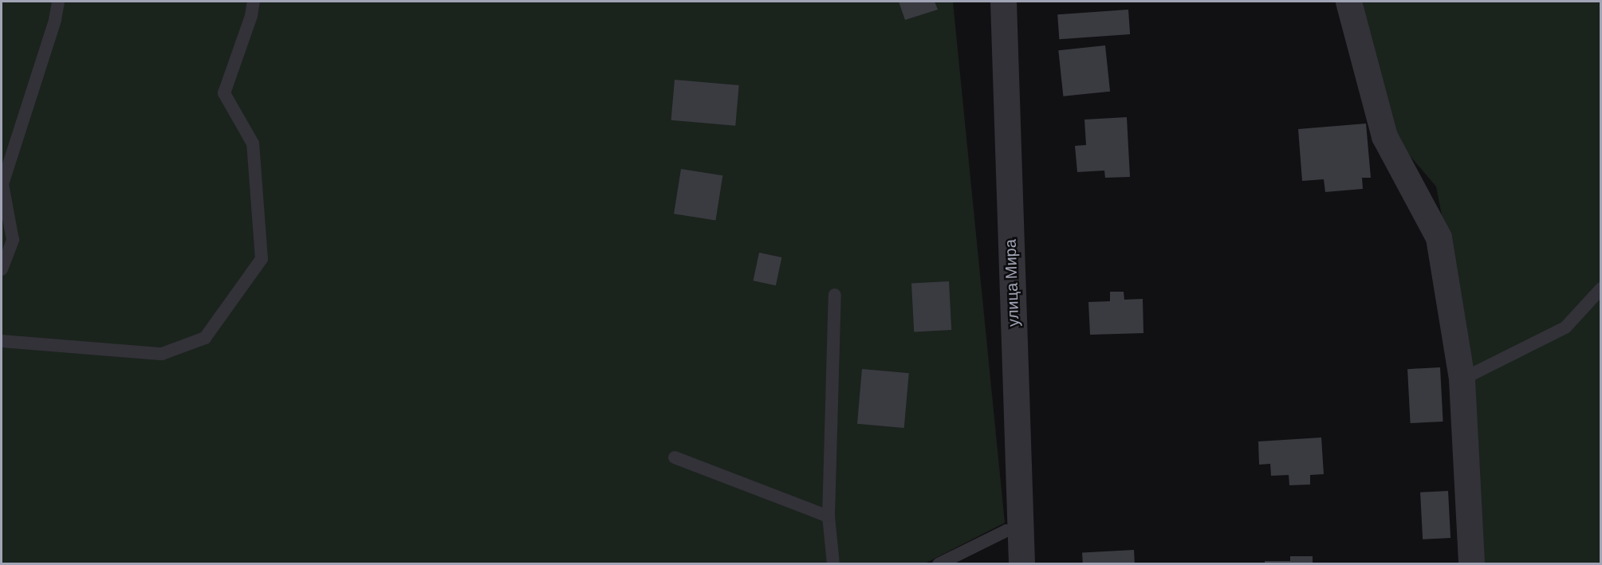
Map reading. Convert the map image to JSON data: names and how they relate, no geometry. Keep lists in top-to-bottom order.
{
  "streets": {
    "street": ["улица Мира"]
  }
}
